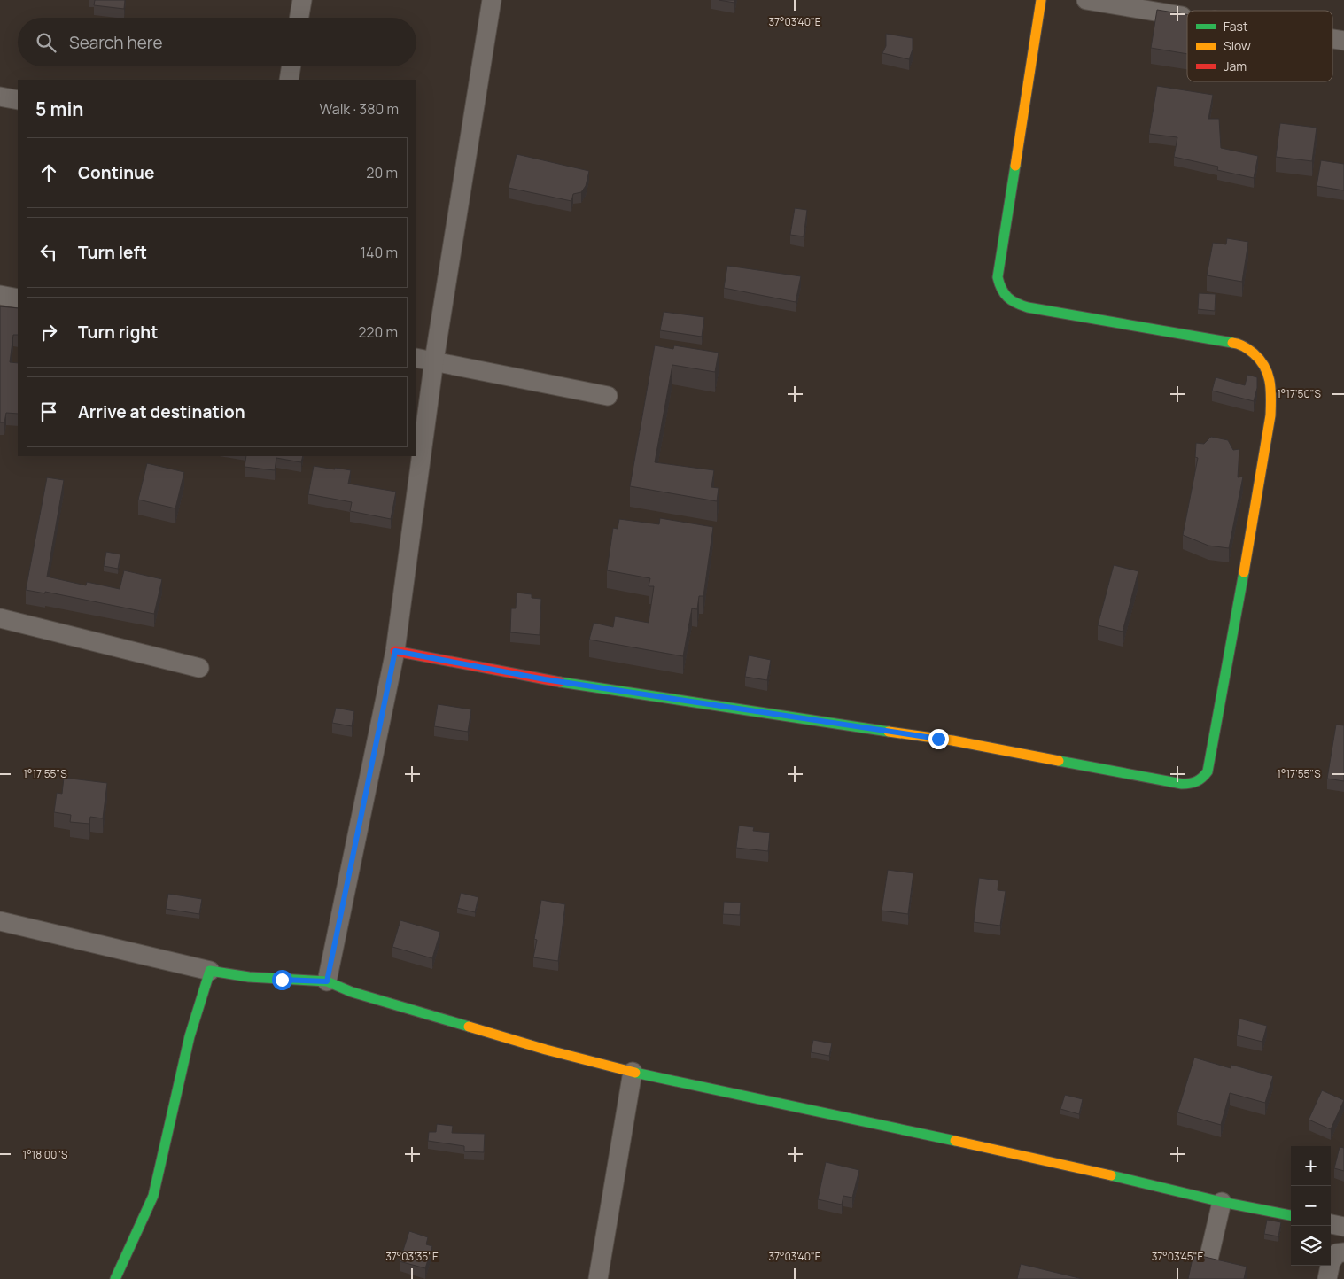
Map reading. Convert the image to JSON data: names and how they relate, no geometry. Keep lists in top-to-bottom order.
{
  "legend": ["Fast", "Slow", "Jam"],
  "page": {
    "search": "Search here",
    "heading": ["5 min", "Walk · 380 m"],
    "list": [
      ["Continue", "20 m"],
      ["Turn left", "140 m"],
      ["Turn right", "220 m"],
      "Arrive at destination"
    ],
    "map_buttons": ["+", "−"]
  },
  "coordinates": [
    "37°03'40\"E",
    "1°17'50\"S",
    "1°17'55\"S",
    "1°18'00\"S",
    "37°03'35\"E",
    "37°03'45\"E"
  ]
}
